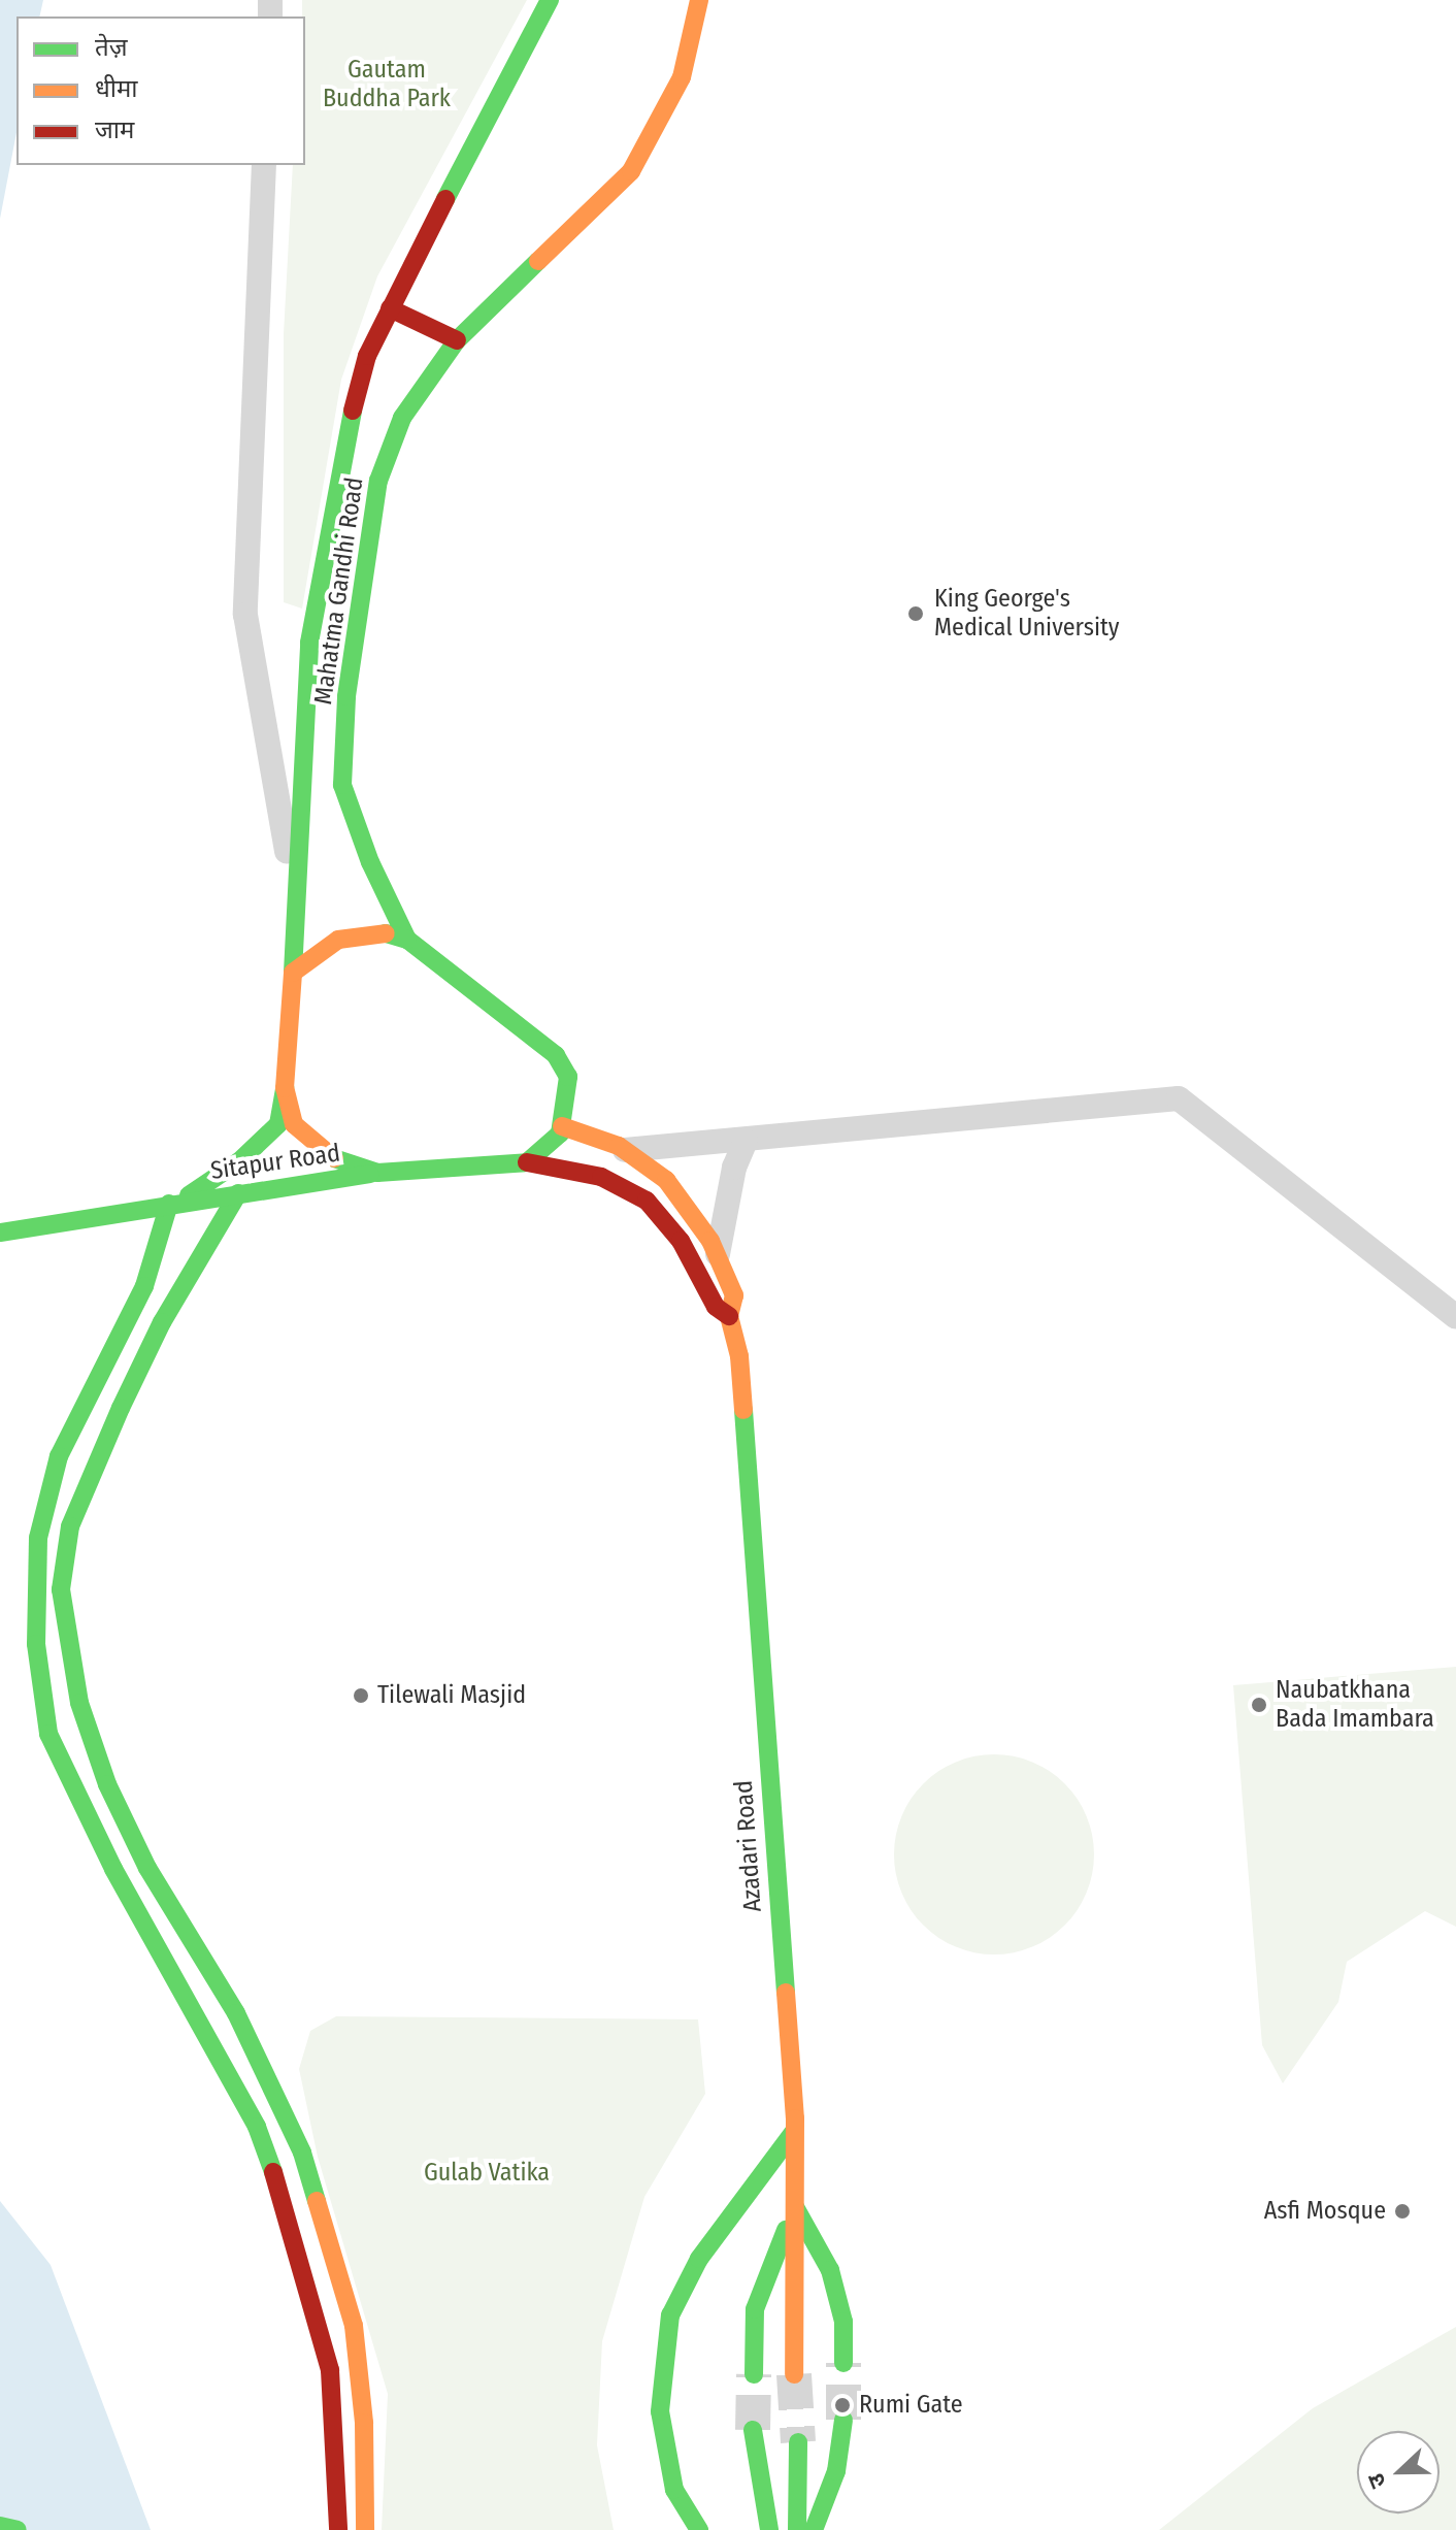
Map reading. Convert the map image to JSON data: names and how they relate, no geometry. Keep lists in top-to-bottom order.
{
  "streets": {
    "main road": ["Mahatma Gandhi Road", "Sitapur Road", "Azadari Road"]
  },
  "crossings": [
    ["Mahatma Gandhi Road", "Sitapur Road"]
  ],
  "parks": ["Gautam Buddha Park", "Gulab Vatika"],
  "places": [
    "King George's Medical University",
    "Tilewali Masjid",
    "Naubatkhana Bada Imambara",
    "Asfi Mosque",
    "Rumi Gate"
  ],
  "legend": ["तेज़", "धीमा", "जाम"],
  "north": "left"
}
